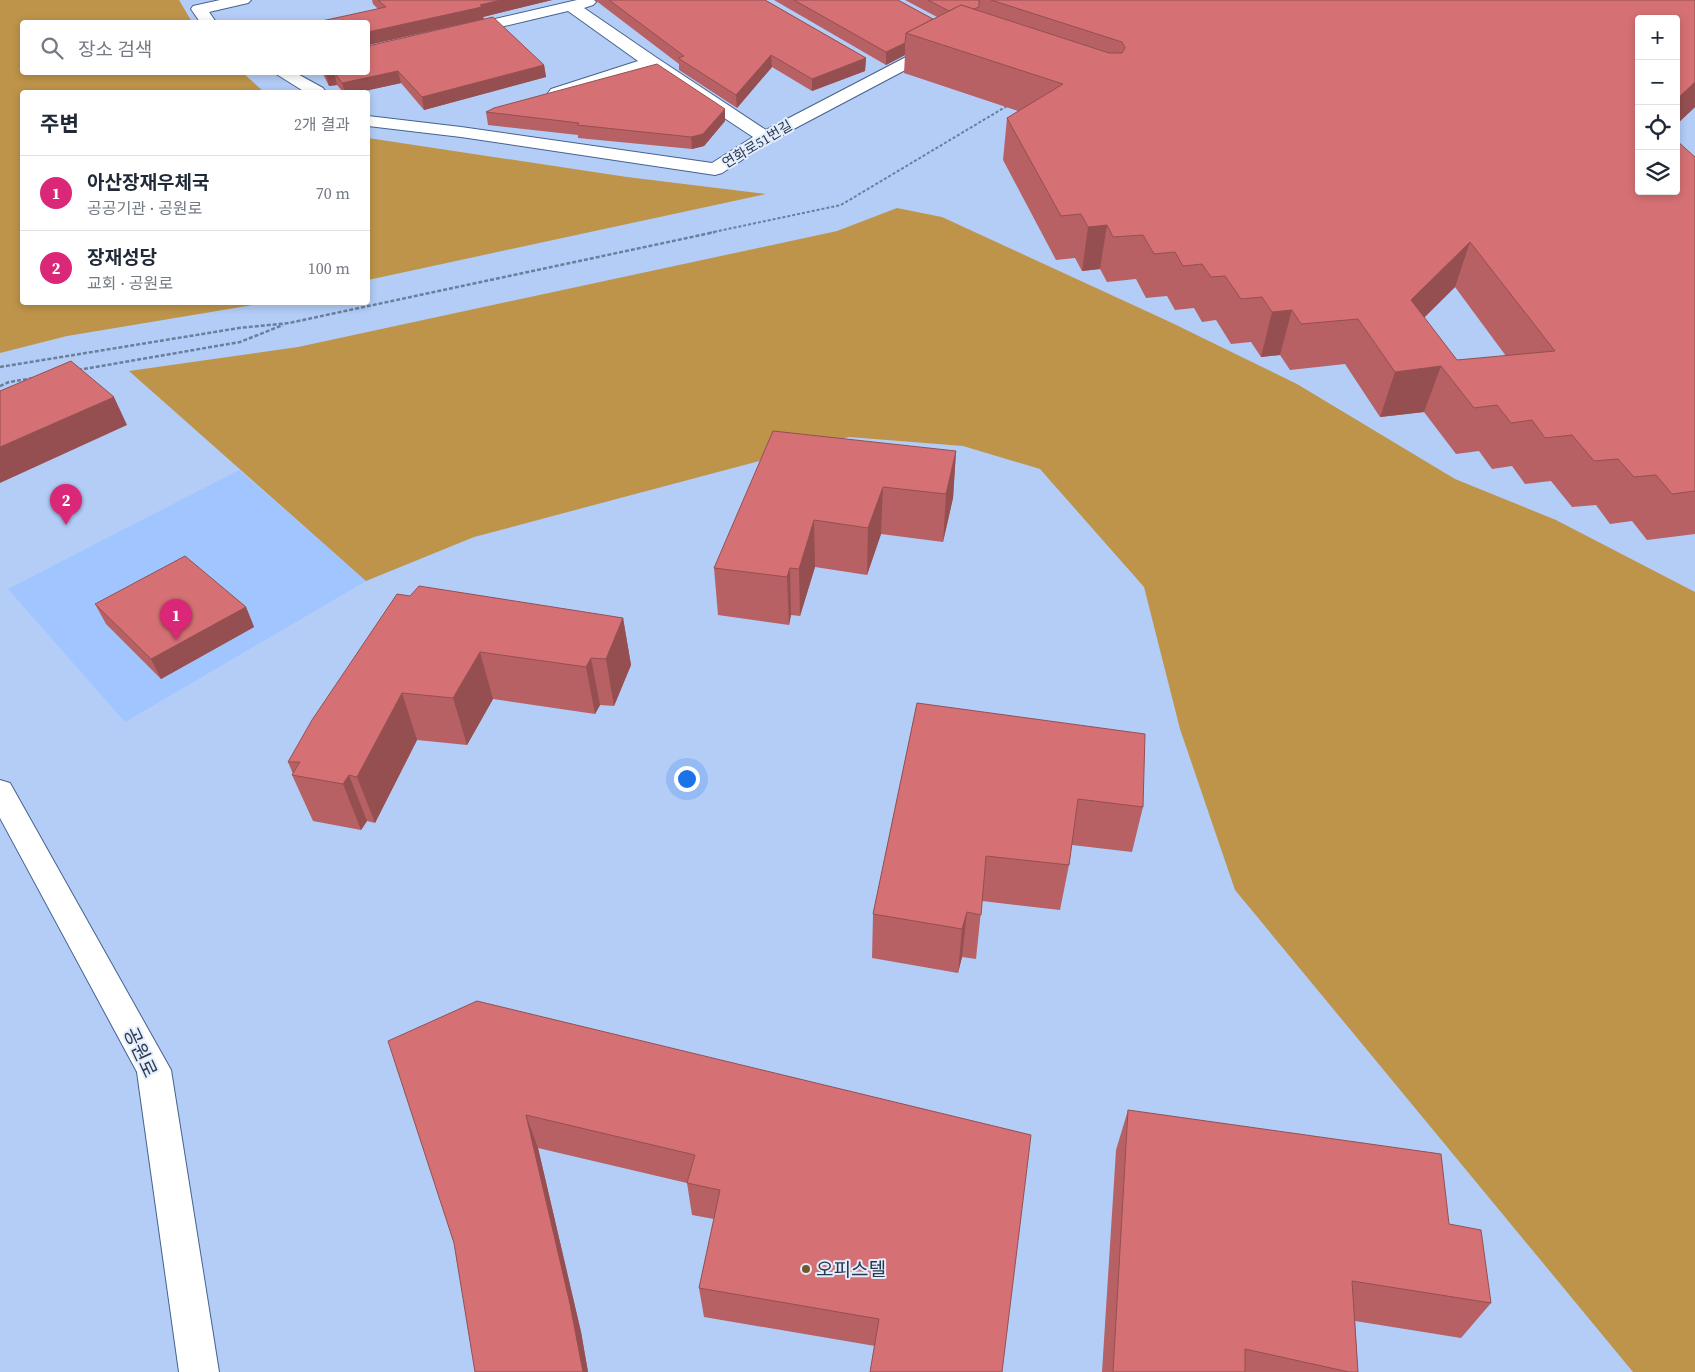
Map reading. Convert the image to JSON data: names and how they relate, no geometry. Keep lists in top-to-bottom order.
{
  "streets": {
    "street": ["연화로51번길", "공원로"]
  },
  "places": ["오피스텔"],
  "page": {
    "map_buttons": ["+", "−"],
    "search": "장소 검색",
    "heading": ["주변", "2개 결과"],
    "list": [
      {
        "mark": "1",
        "name": "아산장재우체국",
        "note": "공공기관 · 공원로",
        "value": "70 m"
      },
      {
        "mark": "2",
        "name": "장재성당",
        "note": "교회 · 공원로",
        "value": "100 m"
      }
    ],
    "pins": ["2", "1"]
  }
}
